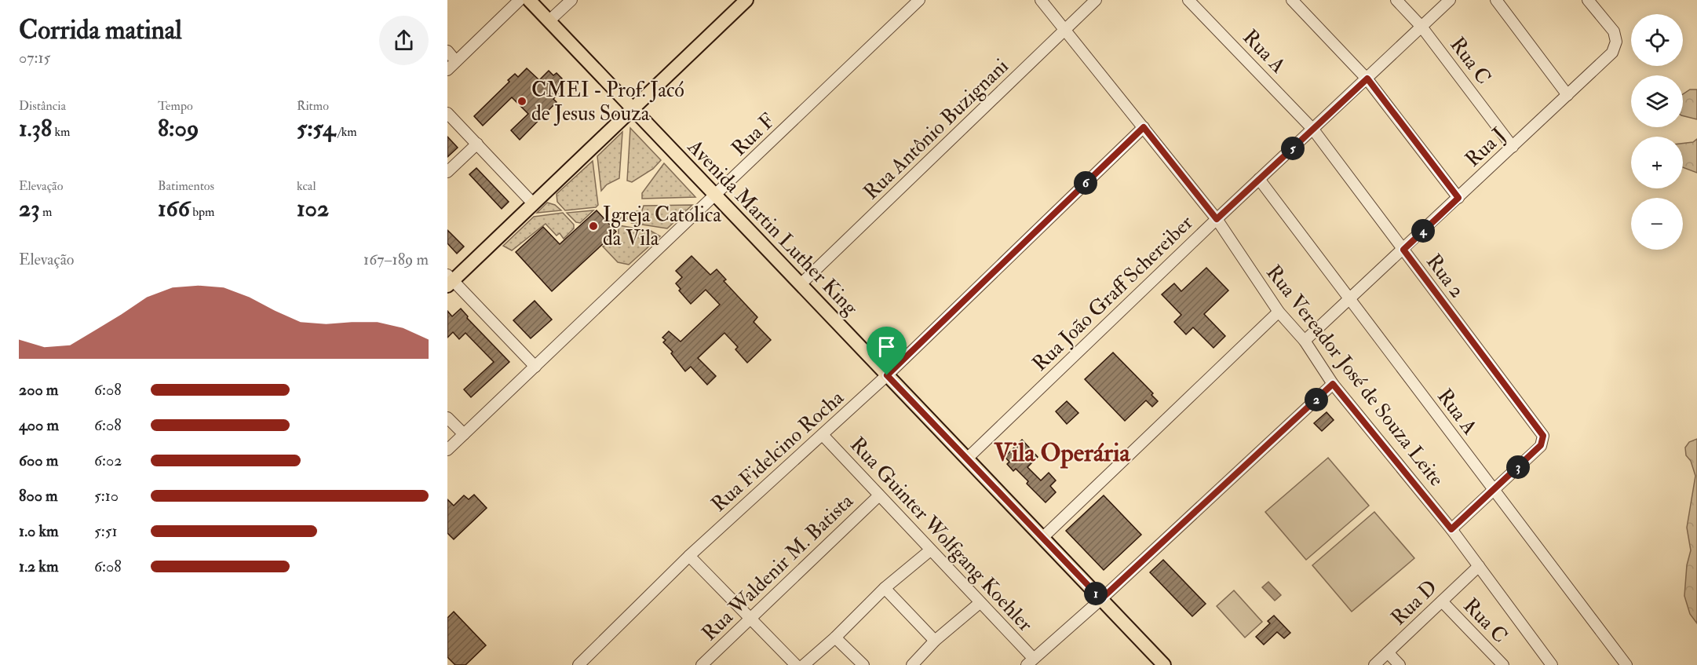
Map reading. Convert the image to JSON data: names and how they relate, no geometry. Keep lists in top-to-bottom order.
{
  "streets": {
    "main road": ["Avenida Martin Luther King"],
    "street": [
      "Rua A",
      "Rua C",
      "Rua Antônio Buzignani",
      "Rua F",
      "Rua J",
      "Rua 2",
      "Rua João Graff Schereiber",
      "Rua Vereador José de Souza Leite",
      "Rua Fidelcino Rocha",
      "Rua Guinter Wolfgang Koehler",
      "Rua Waldenir M. Batista",
      "Rua D"
    ]
  },
  "crossings": [
    ["Rua A", "Rua J"],
    ["Rua A", "Rua 2"],
    ["Rua A", "Rua João Graff Schereiber"],
    ["Rua C", "Rua J"],
    ["Rua C", "Rua João Graff Schereiber"],
    ["Rua C", "Rua D"],
    ["Rua Antônio Buzignani", "Avenida Martin Luther King"],
    ["Rua Antônio Buzignani", "Rua Vereador José de Souza Leite"],
    ["Rua F", "Avenida Martin Luther King"],
    ["Rua J", "Rua 2"],
    ["Rua J", "Rua Vereador José de Souza Leite"],
    ["Avenida Martin Luther King", "Rua João Graff Schereiber"],
    ["Avenida Martin Luther King", "Rua Fidelcino Rocha"],
    ["Rua 2", "Rua João Graff Schereiber"],
    ["Rua João Graff Schereiber", "Rua Vereador José de Souza Leite"],
    ["Rua Vereador José de Souza Leite", "Rua Fidelcino Rocha"],
    ["Rua Vereador José de Souza Leite", "Rua D"],
    ["Rua Fidelcino Rocha", "Rua Guinter Wolfgang Koehler"],
    ["Rua Guinter Wolfgang Koehler", "Rua Waldenir M. Batista"]
  ],
  "districts": ["Vila Operária"],
  "places": ["CMEI - Prof. Jacó de Jesus Souza", "Igreja Catolica da Vila"],
  "page": {
    "heading": ["Corrida matinal", "07:15"],
    "map_buttons": ["+", "−"],
    "stats": [
      ["Distância", "1.38 km"],
      ["Tempo", "8:09"],
      ["Ritmo", "5:54 /km"],
      ["Elevação", "23 m"],
      ["Batimentos", "166 bpm"],
      ["kcal", "102"]
    ],
    "pins": [
      "5",
      "6",
      "4",
      "2",
      "3",
      "1"
    ],
    "chart": ["Elevação", "167–189 m"],
    "list": [
      {
        "name": "200 m",
        "note": "6:08"
      },
      {
        "name": "400 m",
        "note": "6:08"
      },
      {
        "name": "600 m",
        "note": "6:02"
      },
      {
        "name": "800 m",
        "note": "5:10"
      },
      {
        "name": "1.0 km",
        "note": "5:51"
      },
      {
        "name": "1.2 km",
        "note": "6:08"
      }
    ]
  }
}
